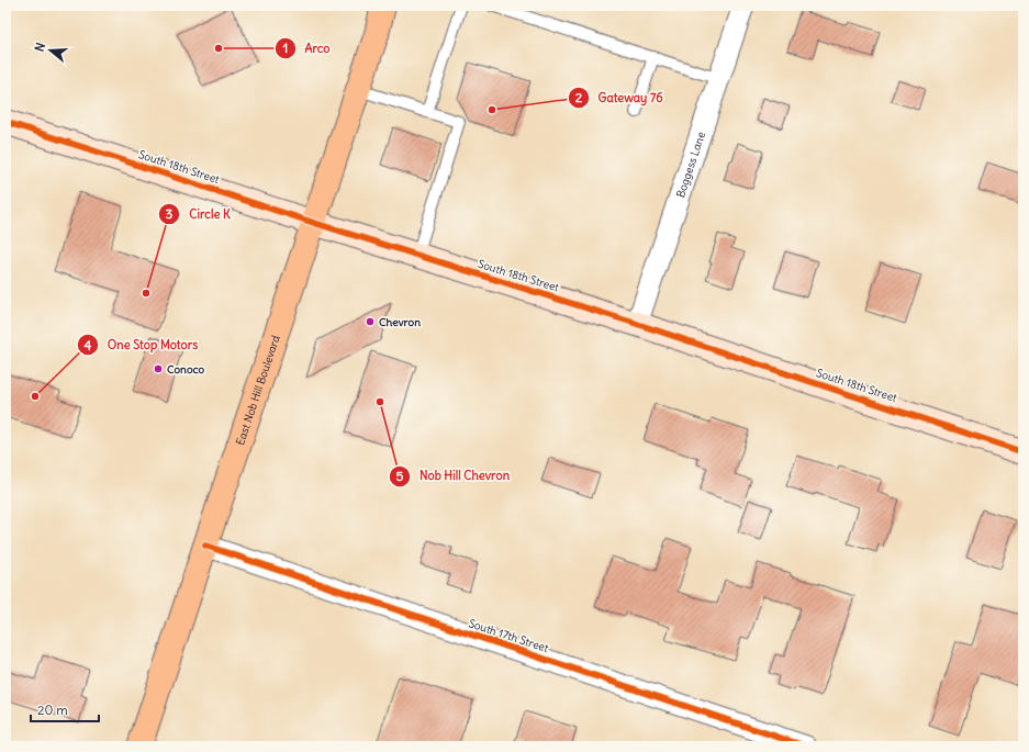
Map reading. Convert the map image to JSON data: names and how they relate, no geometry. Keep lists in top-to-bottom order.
{
  "streets": {
    "main road": ["East Nob Hill Boulevard"],
    "street": ["Boggess Lane", "South 18th Street", "South 17th Street"]
  },
  "crossings": [
    ["Boggess Lane", "South 18th Street"],
    ["South 18th Street", "East Nob Hill Boulevard"],
    ["East Nob Hill Boulevard", "South 17th Street"]
  ],
  "places": [
    "Arco",
    "Gateway 76",
    "Circle K",
    "Chevron",
    "Conoco",
    "One Stop Motors",
    "Nob Hill Chevron"
  ],
  "scale_bar": "20 m",
  "north": "left"
}
